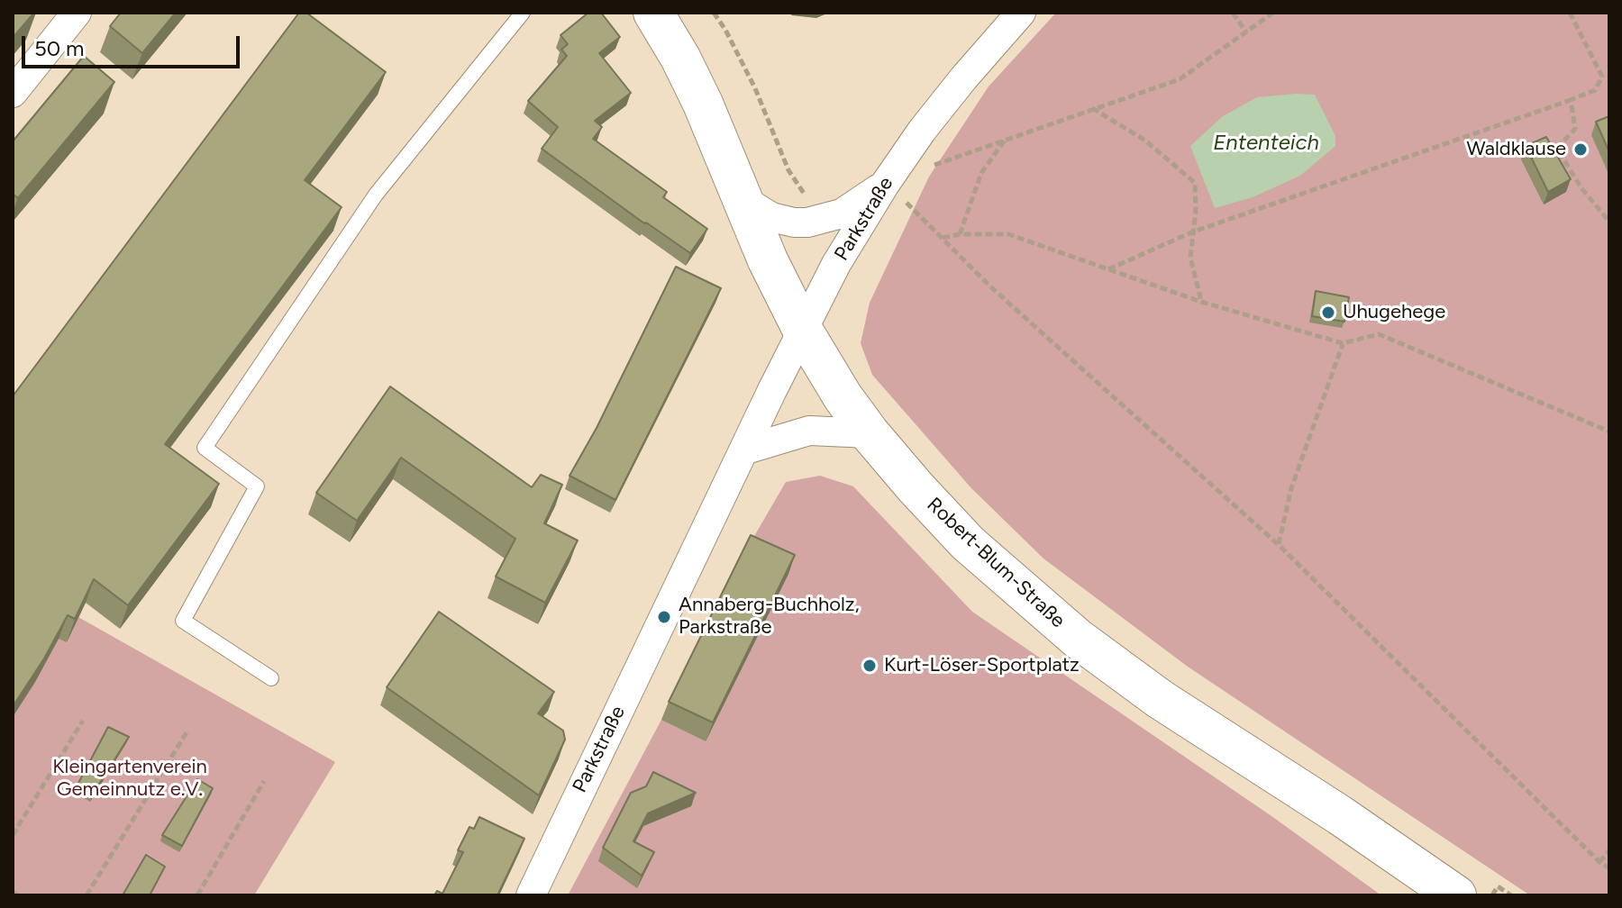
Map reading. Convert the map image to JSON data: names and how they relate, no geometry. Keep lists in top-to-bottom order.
{
  "streets": {
    "main road": ["Robert-Blum-Straße"],
    "street": ["Parkstraße"]
  },
  "crossings": [
    ["Parkstraße", "Robert-Blum-Straße"]
  ],
  "water": ["Ententeich"],
  "parks": ["Kleingartenverein Gemeinnutz e.V."],
  "places": [
    "Waldklause",
    "Uhugehege",
    "Annaberg-Buchholz, Parkstraße",
    "Kurt-Löser-Sportplatz"
  ],
  "scale_bar": "50 m"
}
